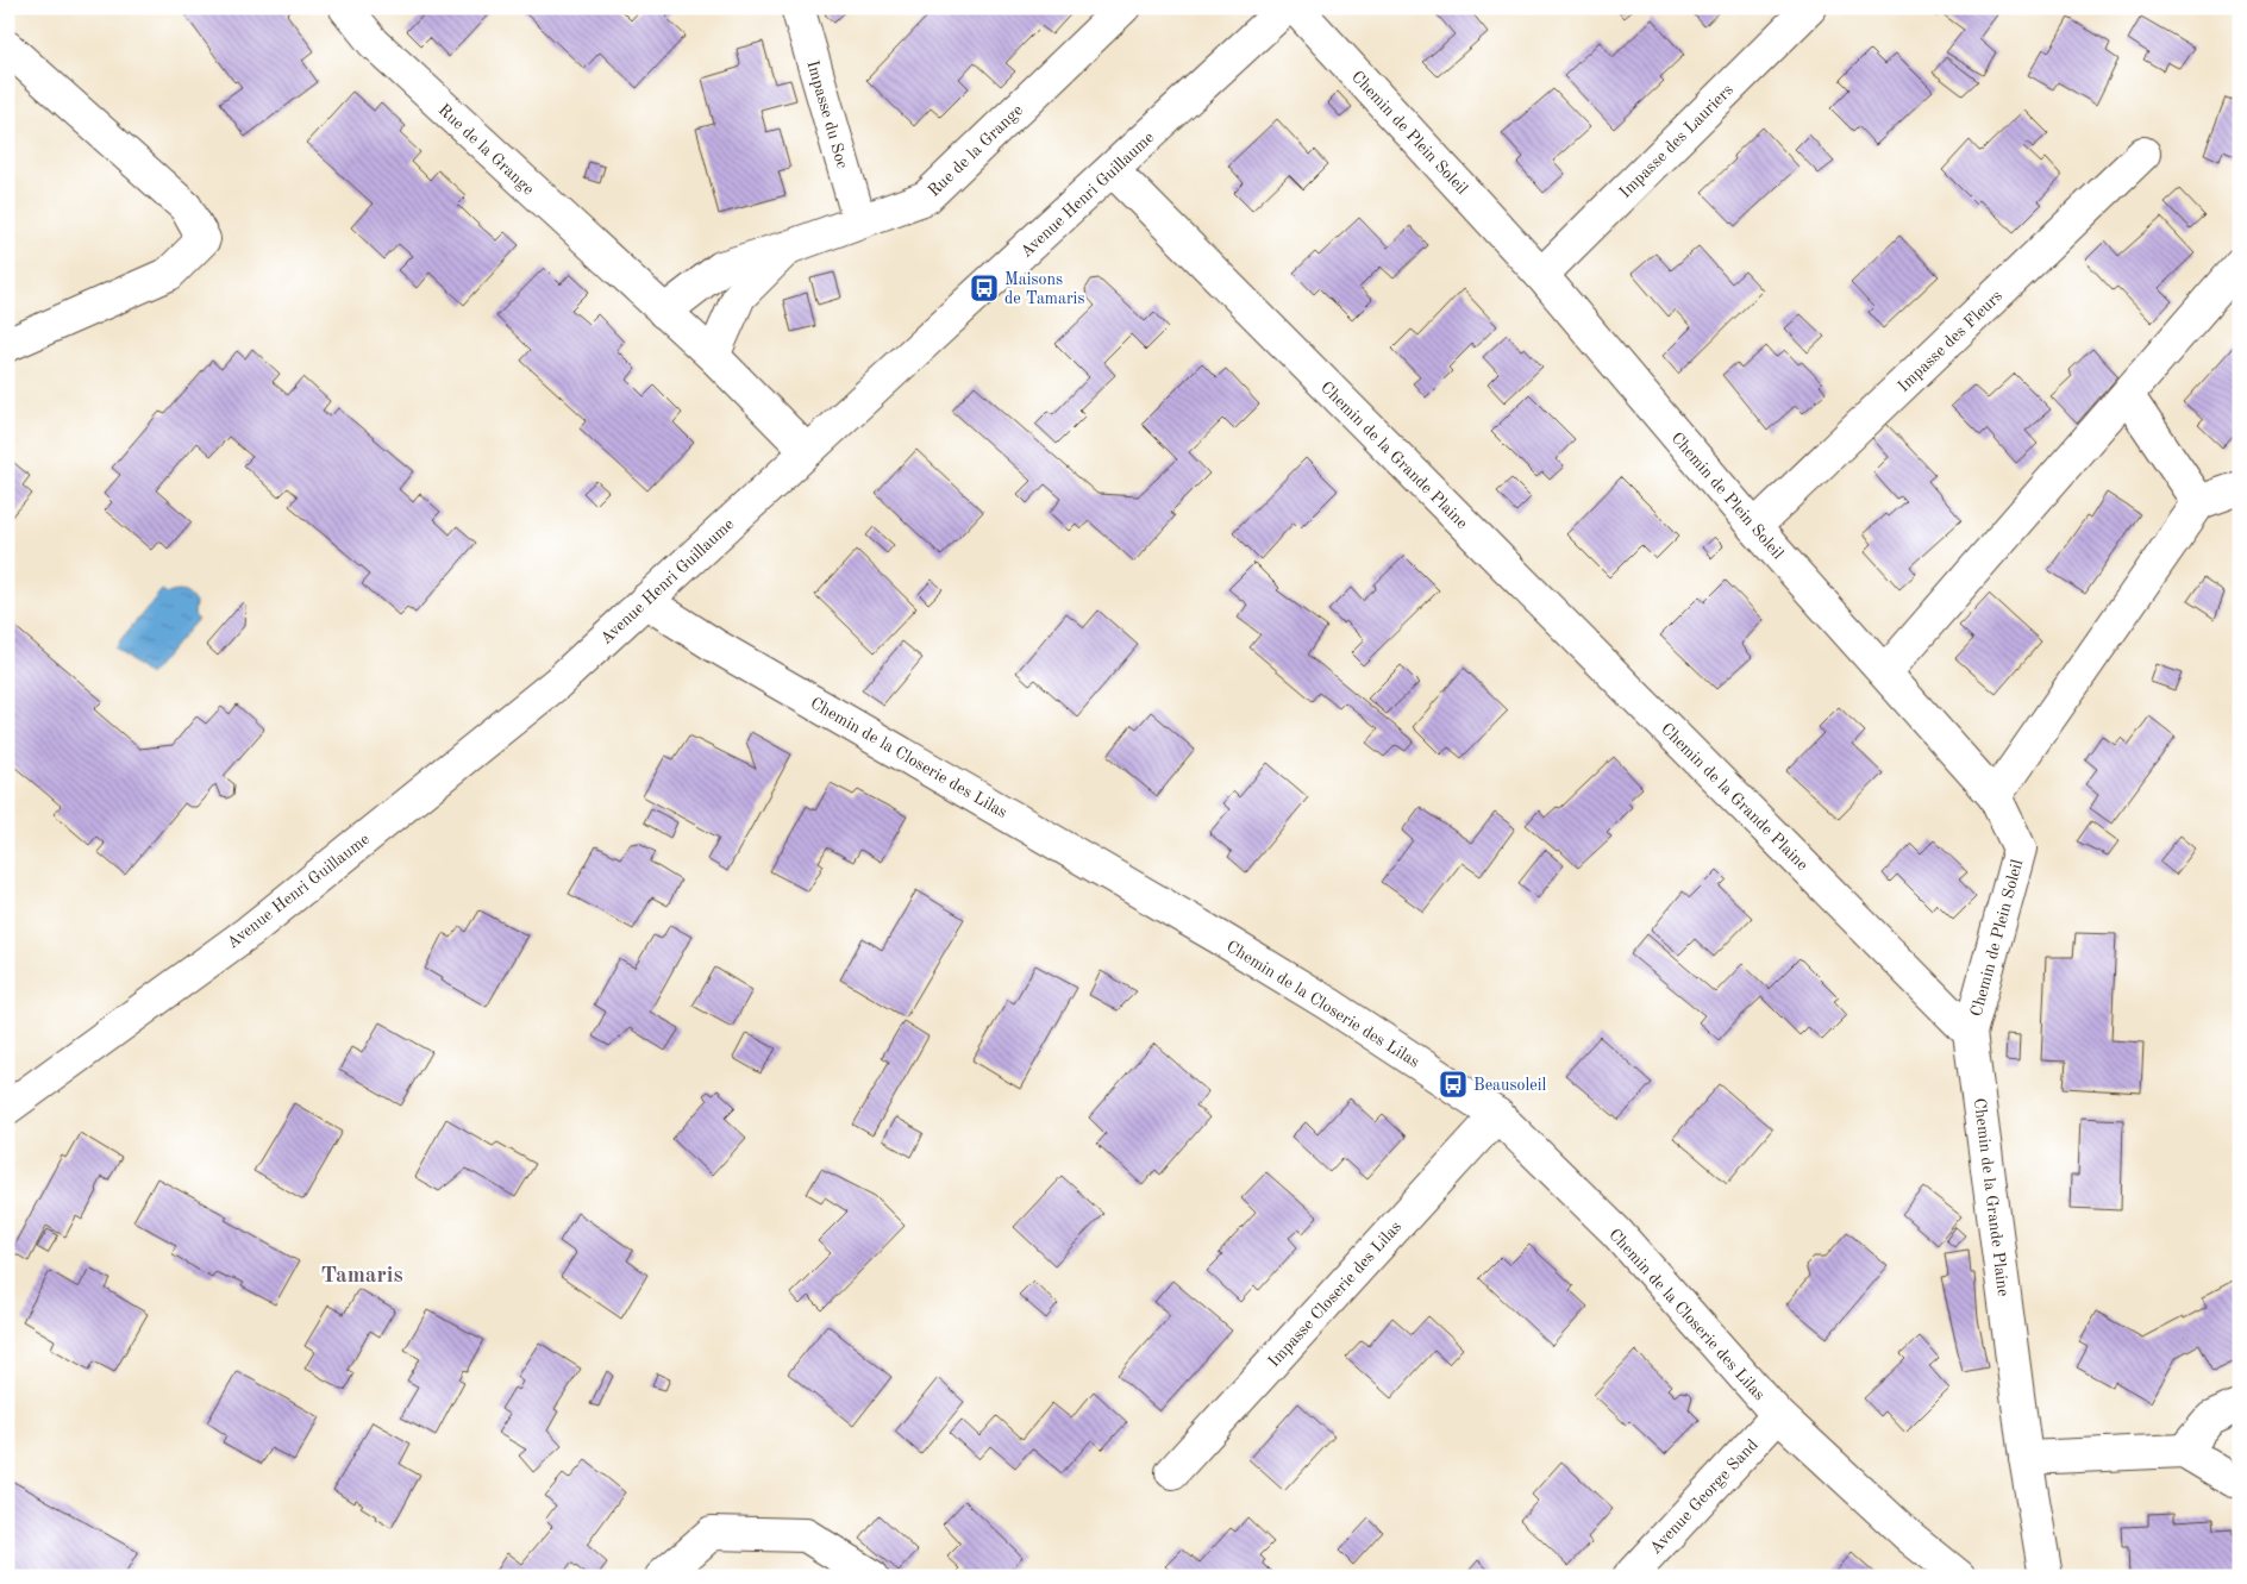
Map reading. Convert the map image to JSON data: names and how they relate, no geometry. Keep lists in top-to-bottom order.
{
  "streets": {
    "street": [
      "Impasse du Soc",
      "Chemin de Plein Soleil",
      "Impasse des Lauriers",
      "Rue de la Grange",
      "Avenue Henri Guillaume",
      "Impasse des Fleurs",
      "Chemin de la Grande Plaine",
      "Chemin de la Closerie des Lilas",
      "Impasse Closerie des Lilas",
      "Avenue George Sand"
    ]
  },
  "crossings": [
    ["Impasse du Soc", "Rue de la Grange"],
    ["Chemin de Plein Soleil", "Impasse des Lauriers"],
    ["Chemin de Plein Soleil", "Impasse des Fleurs"],
    ["Chemin de Plein Soleil", "Chemin de la Grande Plaine"],
    ["Rue de la Grange", "Avenue Henri Guillaume"],
    ["Avenue Henri Guillaume", "Chemin de la Grande Plaine"],
    ["Avenue Henri Guillaume", "Chemin de la Closerie des Lilas"],
    ["Chemin de la Closerie des Lilas", "Impasse Closerie des Lilas"],
    ["Chemin de la Closerie des Lilas", "Avenue George Sand"]
  ],
  "districts": ["Tamaris"],
  "places": {
    "bus stop": ["Maisons de Tamaris", "Beausoleil"]
  }
}
